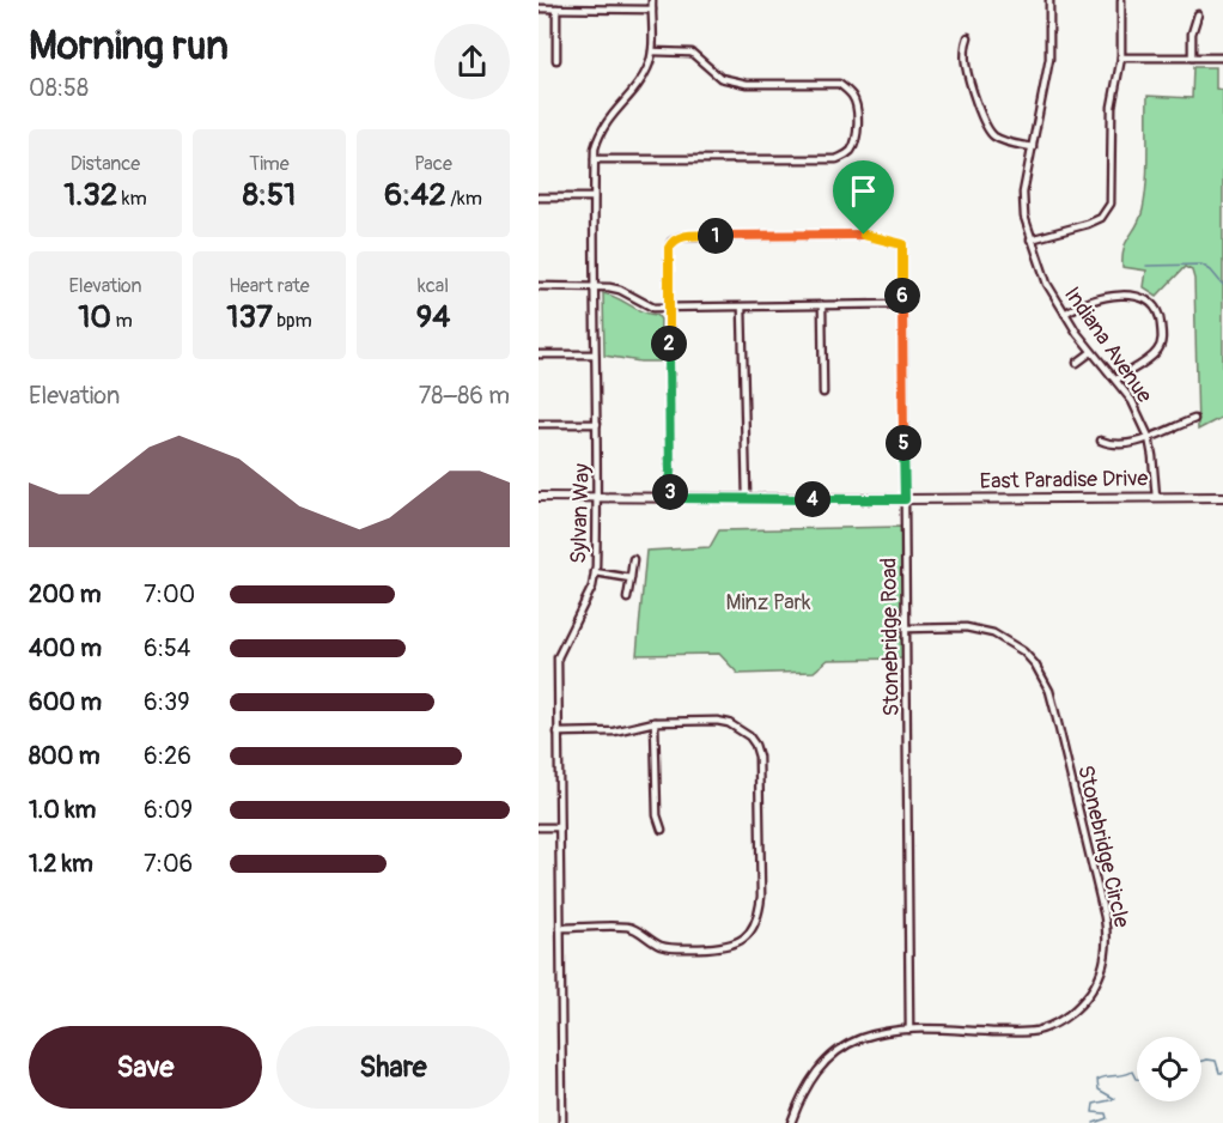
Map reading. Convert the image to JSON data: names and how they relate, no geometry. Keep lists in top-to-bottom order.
{
  "streets": {
    "street": [
      "Indiana Avenue",
      "East Paradise Drive",
      "Sylvan Way",
      "Stonebridge Road",
      "Stonebridge Circle"
    ]
  },
  "crossings": [
    ["Indiana Avenue", "East Paradise Drive"],
    ["East Paradise Drive", "Sylvan Way"],
    ["East Paradise Drive", "Stonebridge Road"],
    ["Stonebridge Road", "Stonebridge Circle"]
  ],
  "parks": ["Minz Park"],
  "page": {
    "heading": ["Morning run", "08:58"],
    "stats": [
      ["Distance", "1.32 km"],
      ["Time", "8:51"],
      ["Pace", "6:42 /km"],
      ["Elevation", "10 m"],
      ["Heart rate", "137 bpm"],
      ["kcal", "94"]
    ],
    "pins": [
      "1",
      "6",
      "2",
      "5",
      "3",
      "4"
    ],
    "chart": ["Elevation", "78–86 m"],
    "list": [
      {
        "name": "200 m",
        "note": "7:00"
      },
      {
        "name": "400 m",
        "note": "6:54"
      },
      {
        "name": "600 m",
        "note": "6:39"
      },
      {
        "name": "800 m",
        "note": "6:26"
      },
      {
        "name": "1.0 km",
        "note": "6:09"
      },
      {
        "name": "1.2 km",
        "note": "7:06"
      }
    ],
    "buttons": ["Save", "Share"]
  }
}
